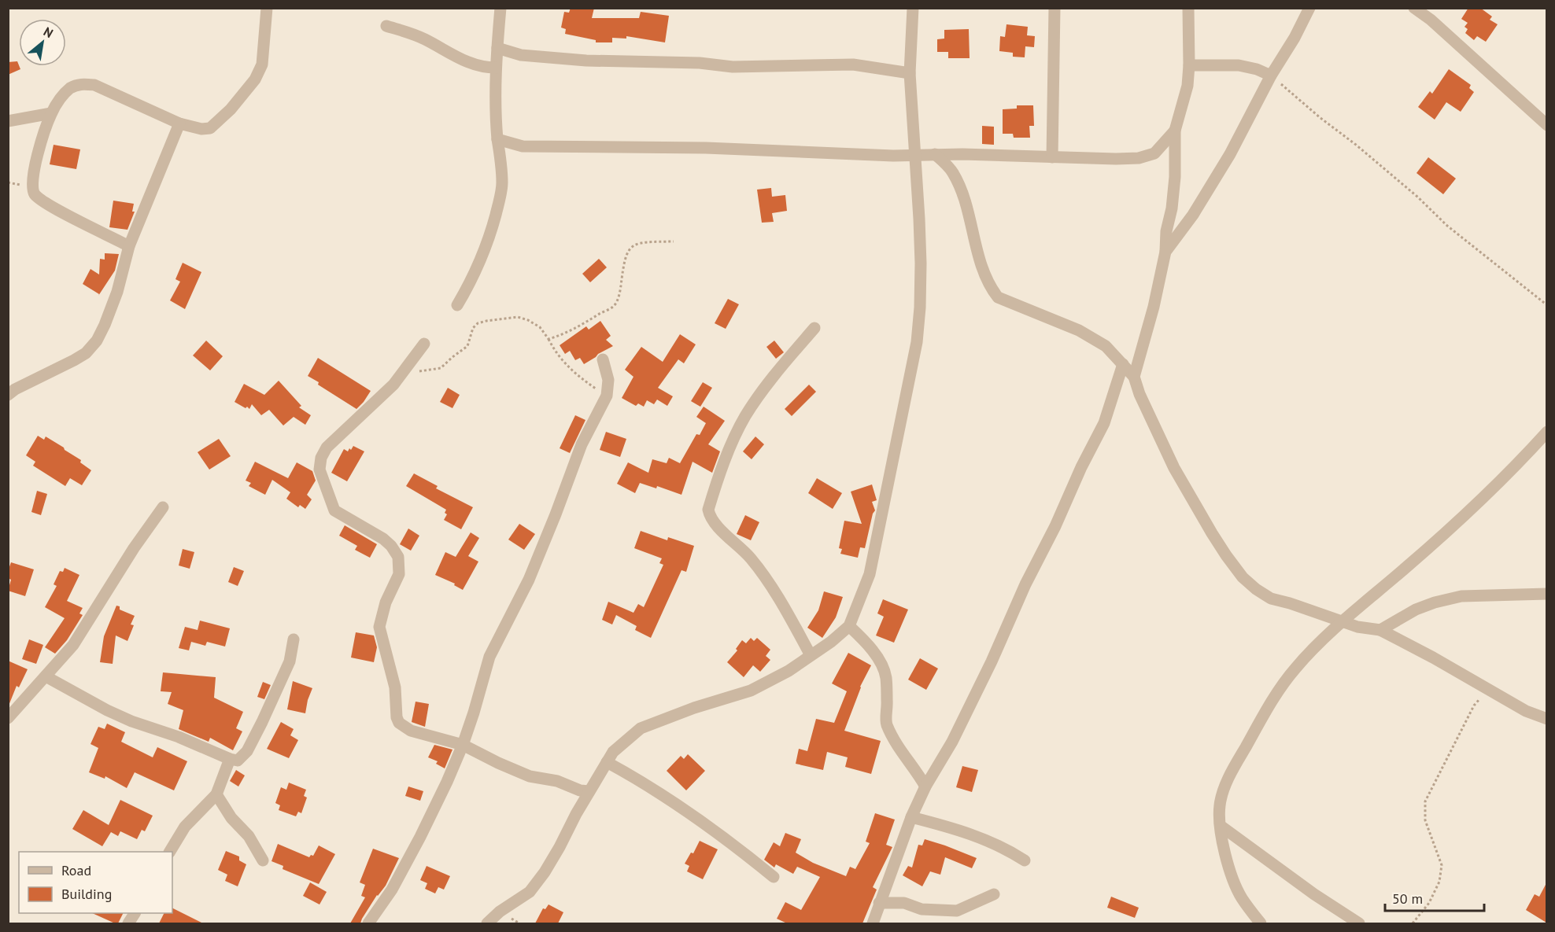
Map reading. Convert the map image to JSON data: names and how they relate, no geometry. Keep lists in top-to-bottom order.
{
  "legend": ["Road", "Building"],
  "scale_bar": "50 m",
  "north": "top right"
}
